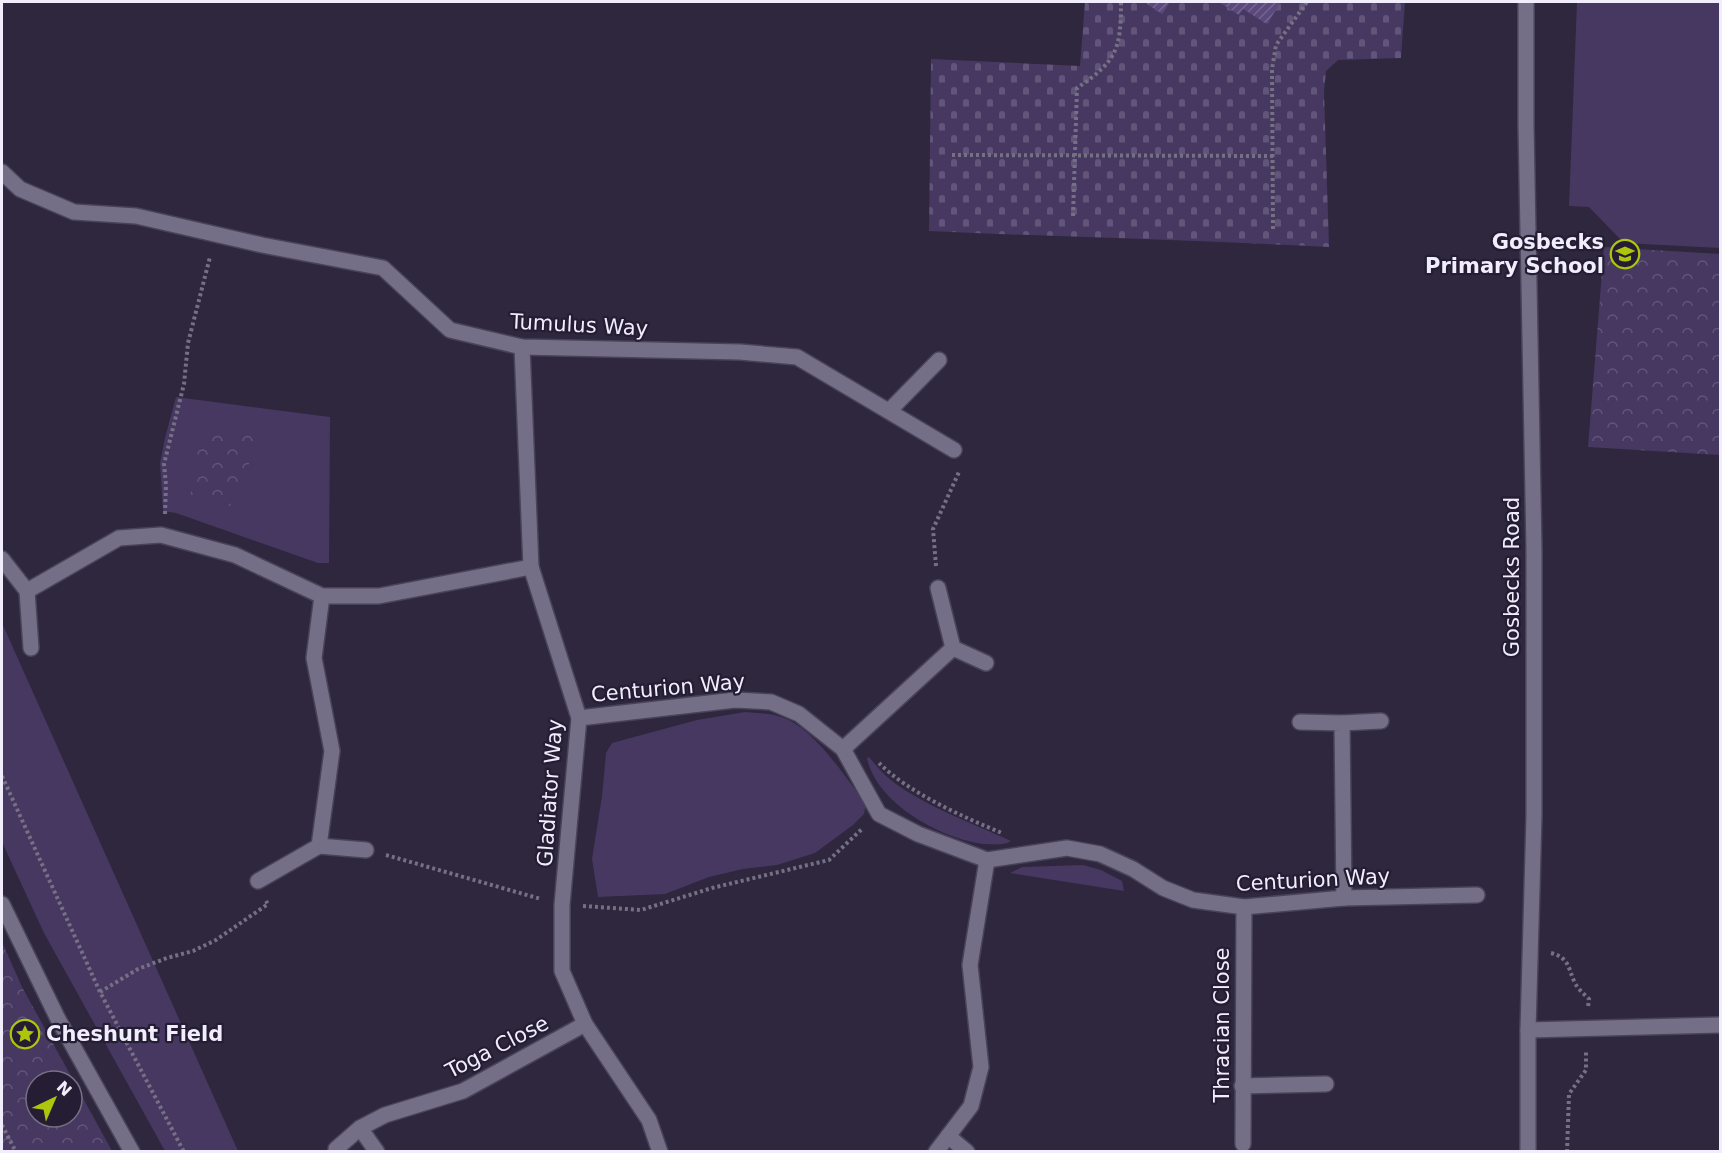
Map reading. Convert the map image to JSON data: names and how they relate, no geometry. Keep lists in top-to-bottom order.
{
  "streets": {
    "street": [
      "Tumulus Way",
      "Gosbecks Road",
      "Centurion Way",
      "Gladiator Way",
      "Thracian Close",
      "Toga Close"
    ]
  },
  "crossings": [
    ["Tumulus Way", "Gladiator Way"],
    ["Centurion Way", "Gladiator Way"],
    ["Centurion Way", "Thracian Close"],
    ["Gladiator Way", "Toga Close"]
  ],
  "places": {
    "school or university": ["Gosbecks Primary School"],
    "place": ["Cheshunt Field"]
  },
  "north": "top right"
}
